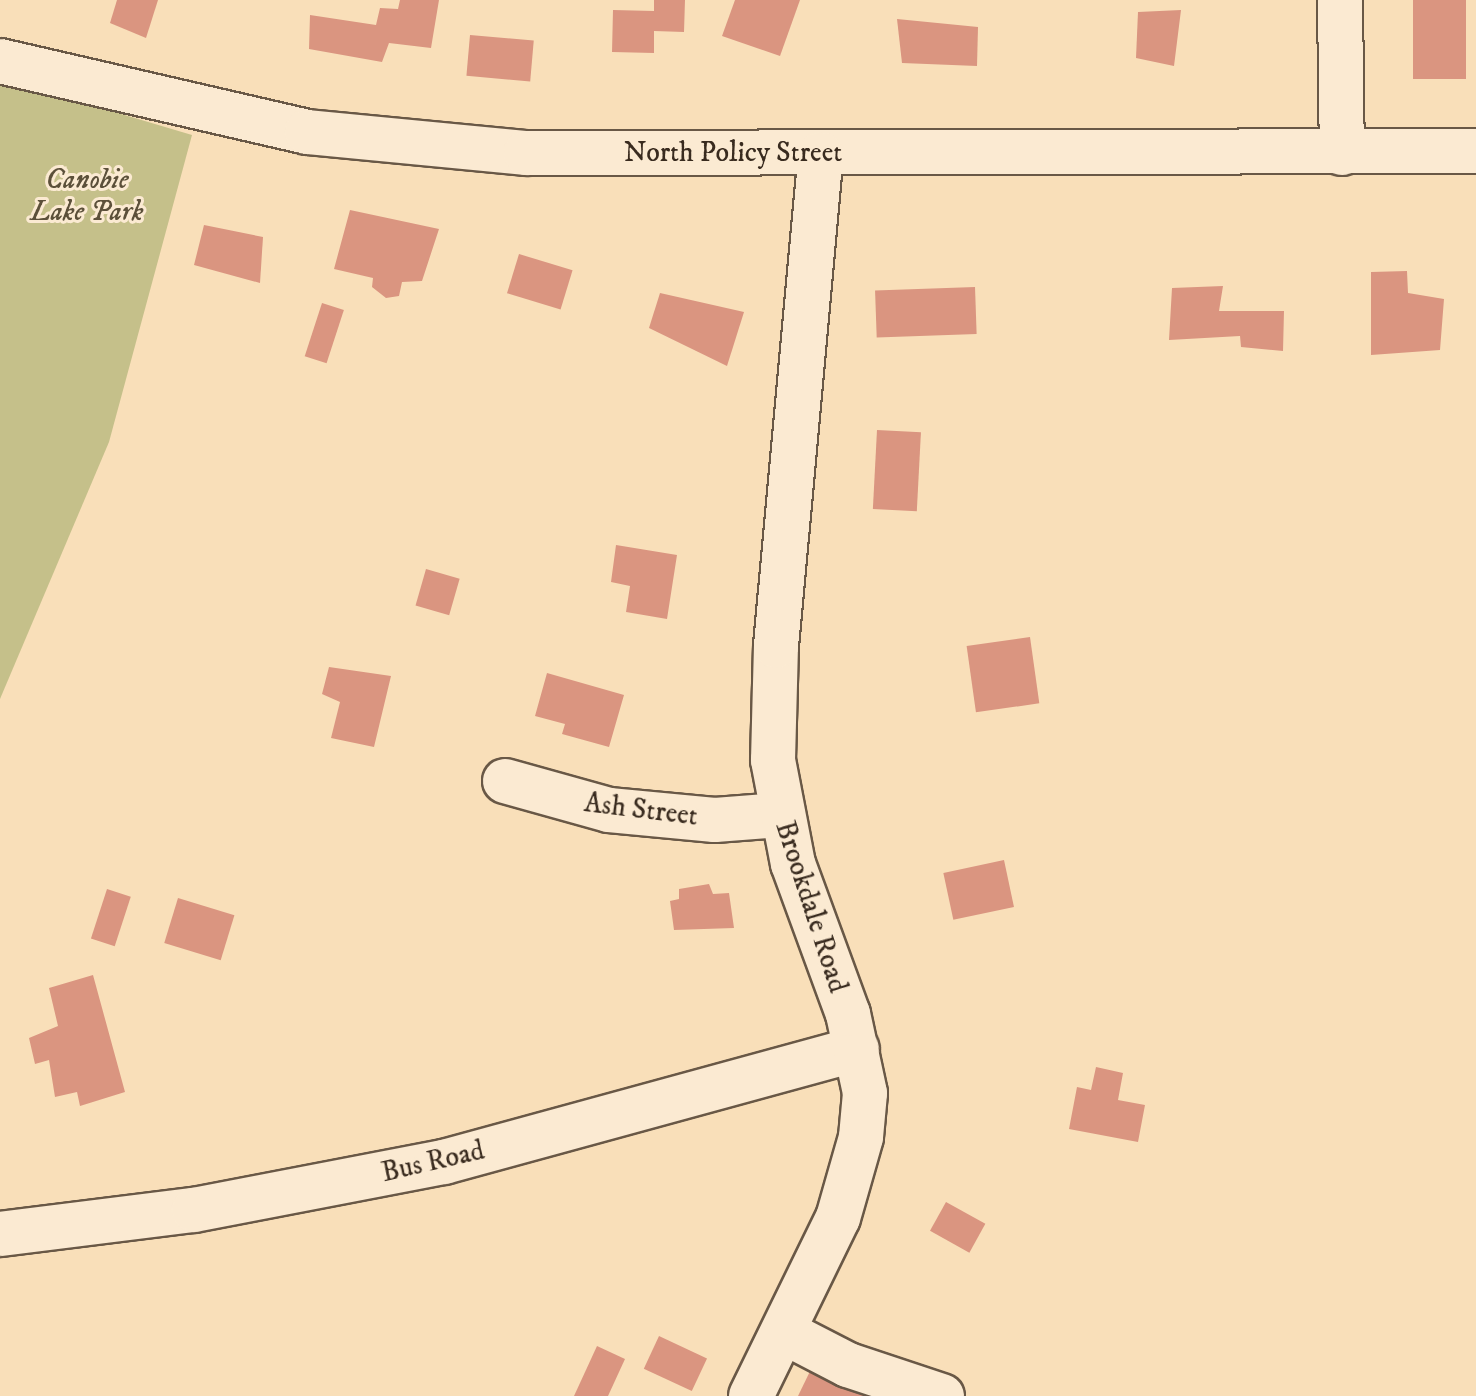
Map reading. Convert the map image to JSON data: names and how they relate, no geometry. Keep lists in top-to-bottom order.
{
  "streets": {
    "street": [
      "North Policy Street",
      "Ash Street",
      "Brookdale Road",
      "Bus Road"
    ]
  },
  "crossings": [
    ["North Policy Street", "Brookdale Road"],
    ["Ash Street", "Brookdale Road"],
    ["Brookdale Road", "Bus Road"]
  ],
  "parks": ["Canobie Lake Park"]
}
